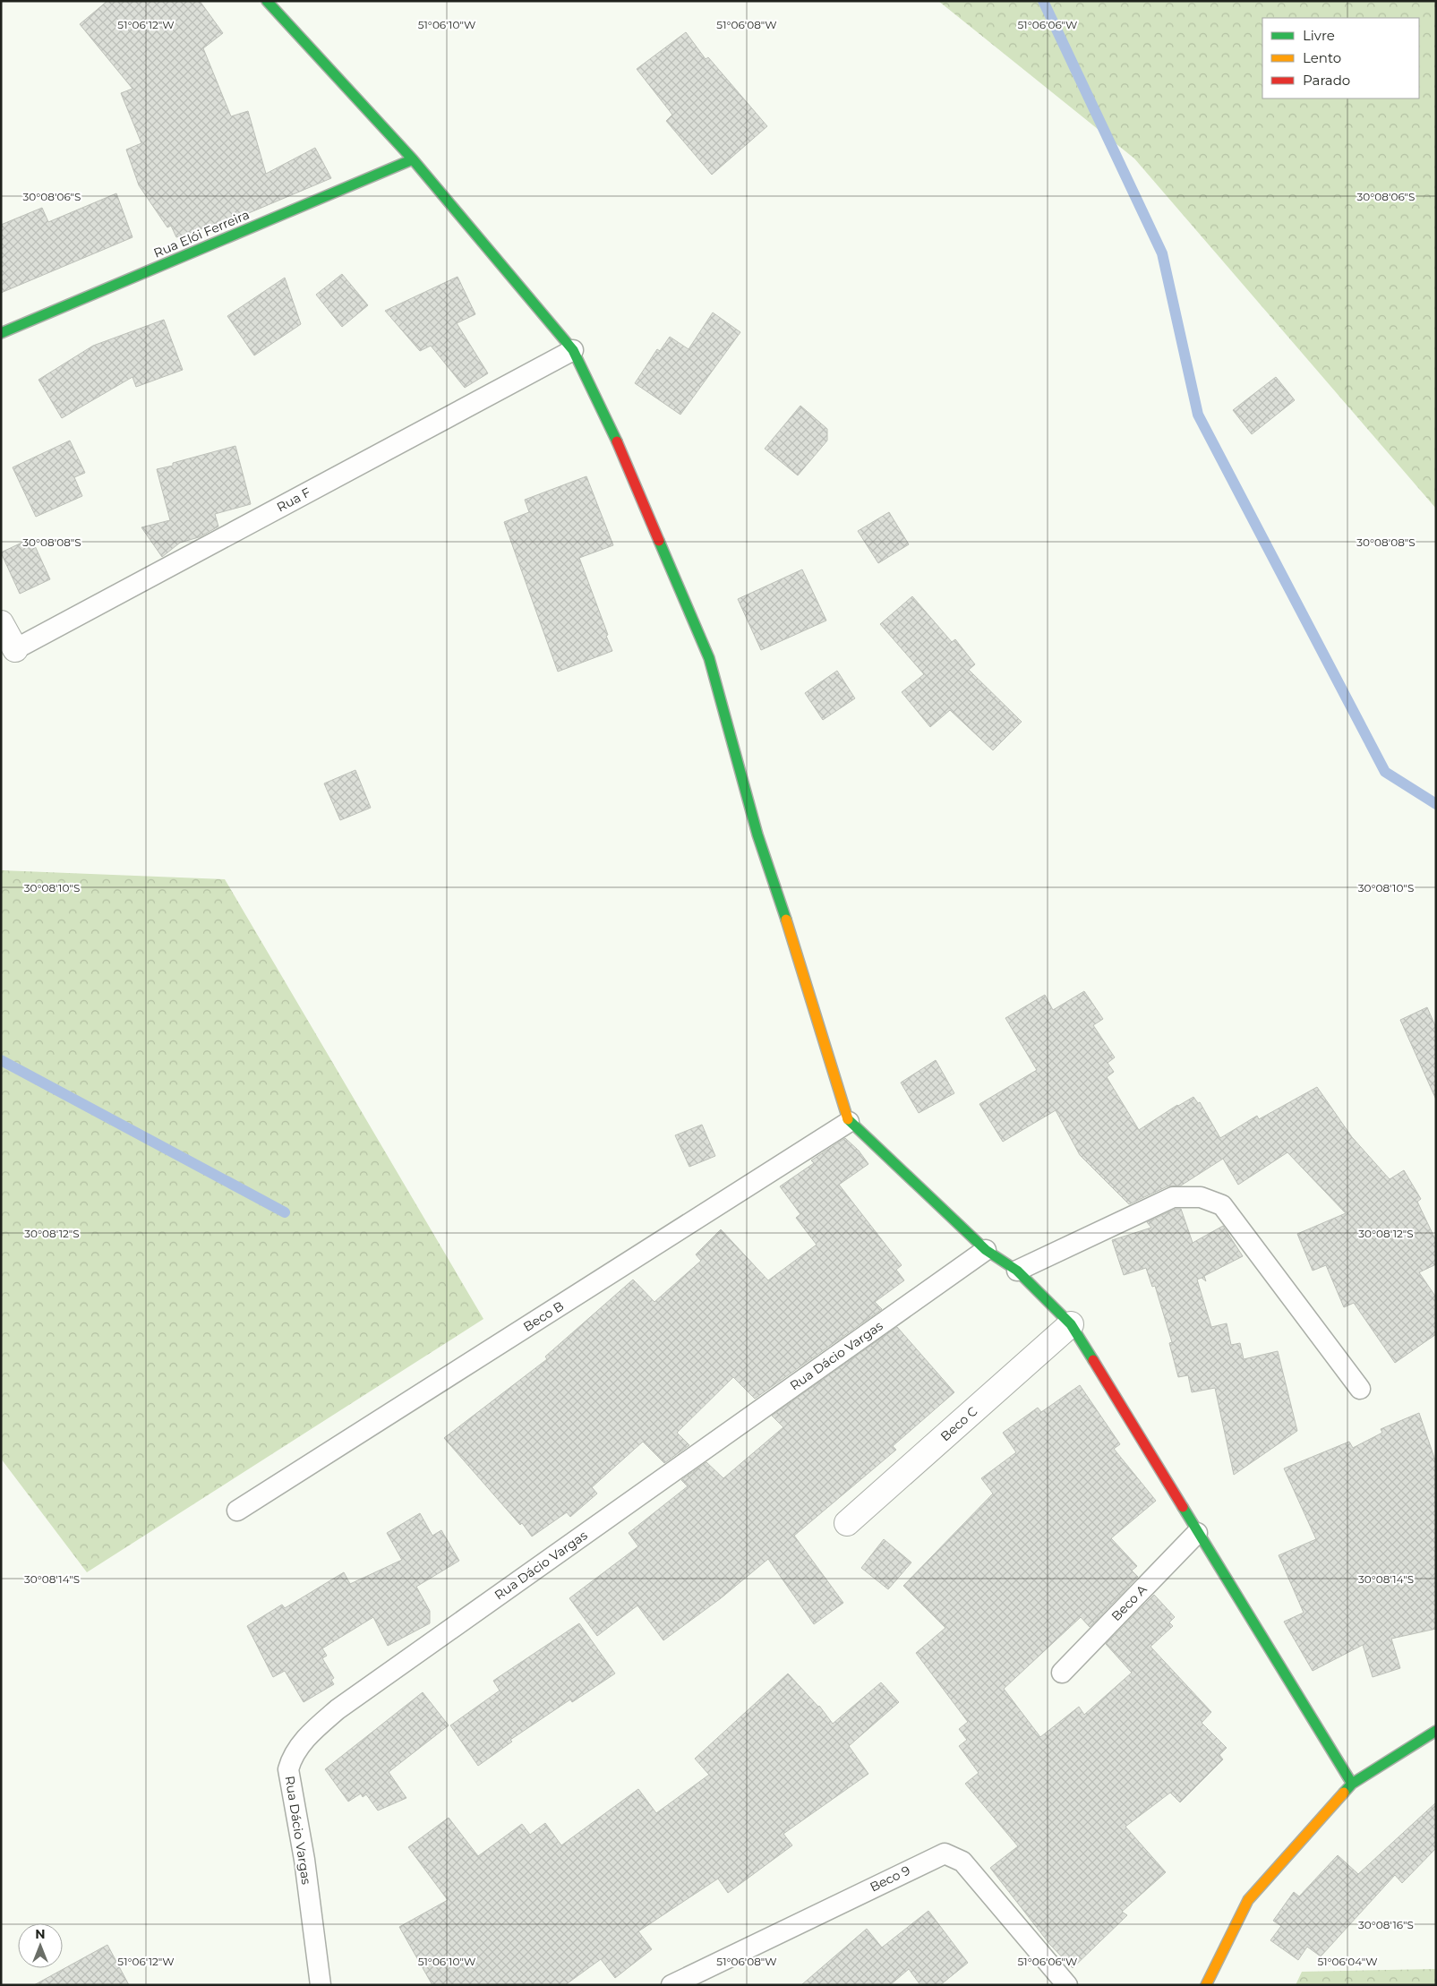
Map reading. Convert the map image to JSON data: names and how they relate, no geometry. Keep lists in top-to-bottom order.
{
  "streets": {
    "street": ["Rua Elói Ferreira", "Beco C"],
    "lane": [
      "Rua F",
      "Beco B",
      "Rua Dácio Vargas",
      "Beco A",
      "Beco 9"
    ]
  },
  "legend": ["Livre", "Lento", "Parado"],
  "north": "top",
  "coordinates": [
    "51°06'12\"W",
    "51°06'10\"W",
    "51°06'08\"W",
    "51°06'06\"W",
    "30°08'06\"S",
    "30°08'08\"S",
    "30°08'10\"S",
    "30°08'12\"S",
    "30°08'14\"S",
    "30°08'16\"S",
    "51°06'04\"W"
  ]
}
